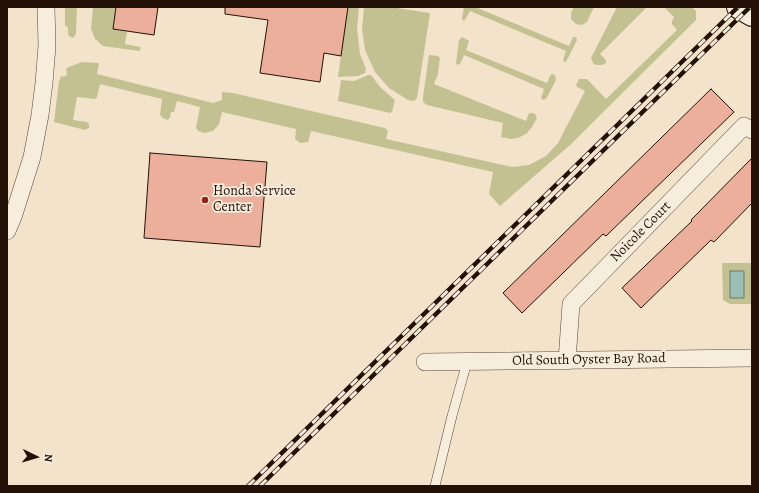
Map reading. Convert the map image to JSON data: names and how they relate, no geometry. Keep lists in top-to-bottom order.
{
  "streets": {
    "street": ["Noicole Court", "Old South Oyster Bay Road"]
  },
  "crossings": [
    ["Noicole Court", "Old South Oyster Bay Road"]
  ],
  "places": ["Honda Service Center"],
  "north": "right"
}
